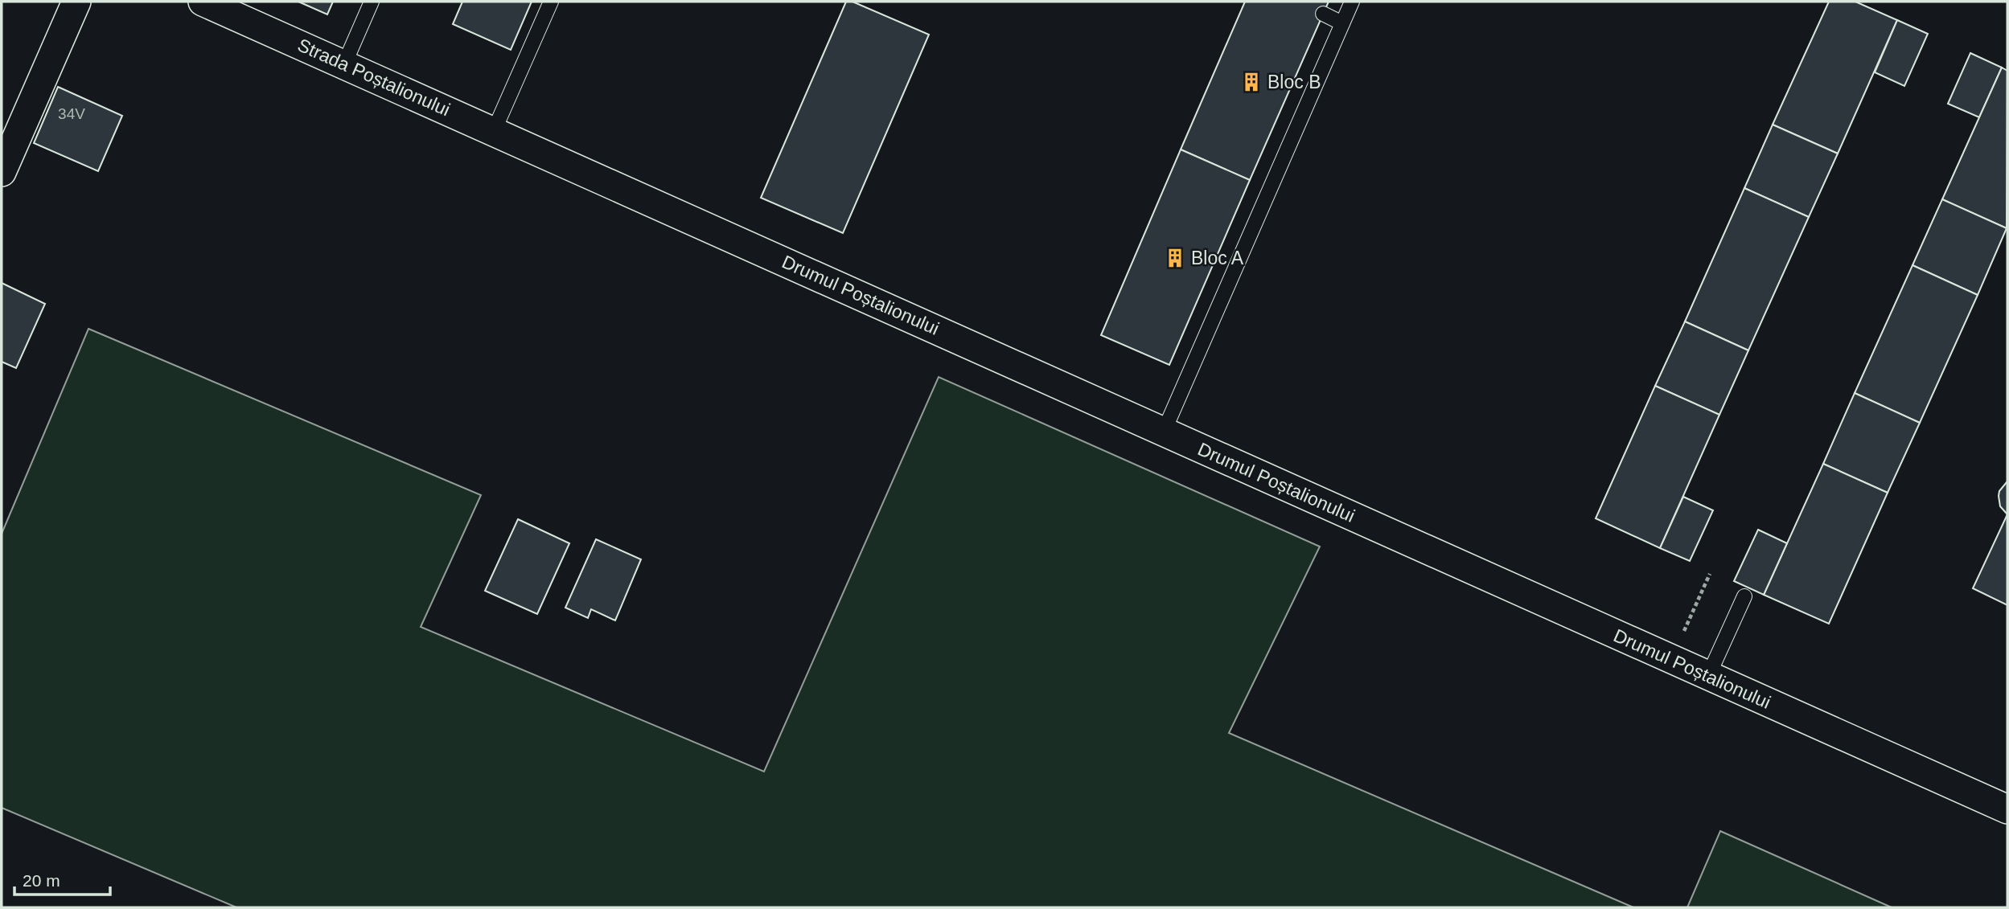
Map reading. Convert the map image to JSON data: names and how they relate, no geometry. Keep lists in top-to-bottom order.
{
  "streets": {
    "street": ["Strada Poștalionului", "Drumul Poștalionului"]
  },
  "crossings": [
    ["Strada Poștalionului", "Drumul Poștalionului"]
  ],
  "places": {
    "building": ["Bloc B", "Bloc A"]
  },
  "house_numbers": ["34V"],
  "scale_bar": "20 m"
}
